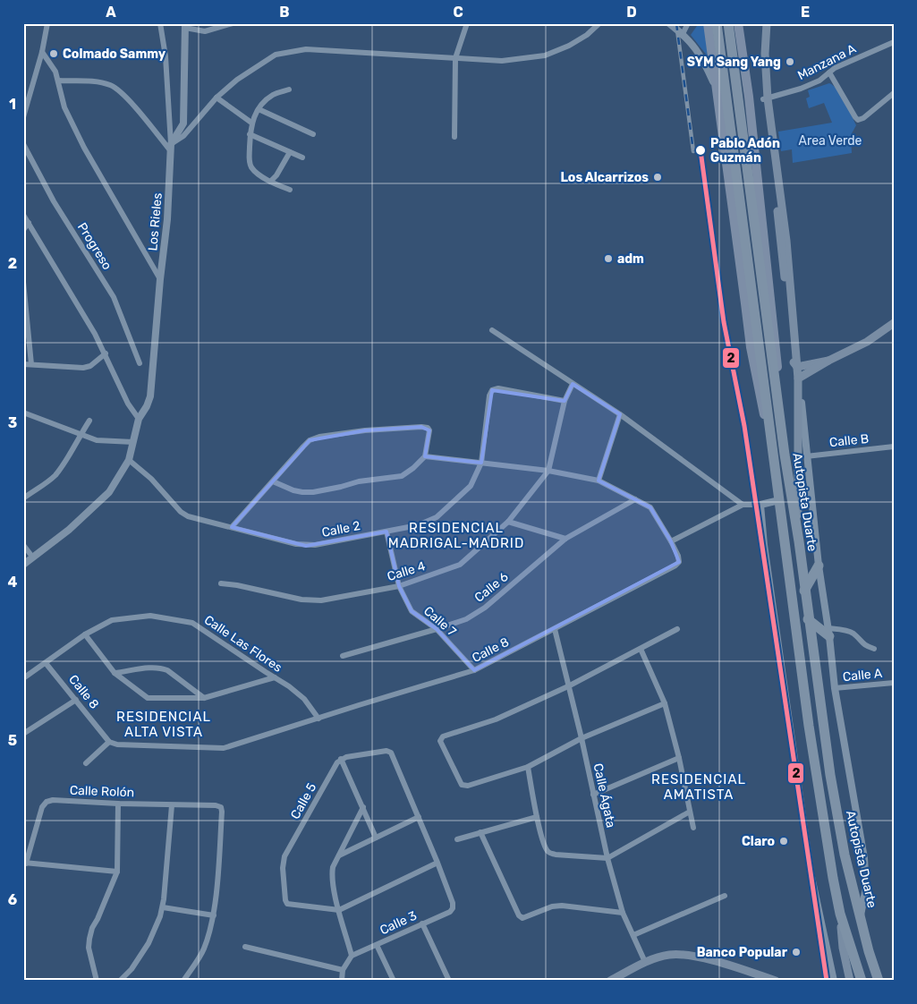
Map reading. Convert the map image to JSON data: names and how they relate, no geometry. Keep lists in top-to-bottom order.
{
  "streets": {
    "highway": ["Autopista Duarte"],
    "street": [
      "Manzana A",
      "Los Rieles",
      "Progreso",
      "Calle B",
      "Calle 2",
      "Calle 4",
      "Calle 6",
      "Calle 7",
      "Calle Las Flores",
      "Calle 8",
      "Calle A",
      "Calle Rolón",
      "Calle Ágata",
      "Calle 5",
      "Calle 3"
    ]
  },
  "crossings": [
    ["Los Rieles", "Calle 2"],
    ["Calle 2", "Calle 4"],
    ["Calle 2", "Calle 7"],
    ["Calle 2", "Calle 8"],
    ["Calle 4", "Calle 7"],
    ["Calle 4", "Calle 8"],
    ["Calle 6", "Calle 7"],
    ["Calle 6", "Calle 8"],
    ["Calle 7", "Calle 8"],
    ["Calle Las Flores", "Calle 8"],
    ["Calle 8", "Calle Ágata"]
  ],
  "districts": ["RESIDENCIAL MADRIGAL-MADRID", "RESIDENCIAL ALTA VISTA", "RESIDENCIAL AMATISTA"],
  "parks": ["Area Verde"],
  "places": [
    "Colmado Sammy",
    "SYM Sang Yang",
    "Pablo Adón Guzmán",
    "Los Alcarrizos",
    "adm",
    "Claro",
    "Banco Popular"
  ],
  "lines": ["metro line 2"],
  "grid": {
    "columns": [
      "A",
      "B",
      "C",
      "D",
      "E"
    ],
    "rows": [
      "1",
      "2",
      "3",
      "4",
      "5",
      "6"
    ]
  }
}
